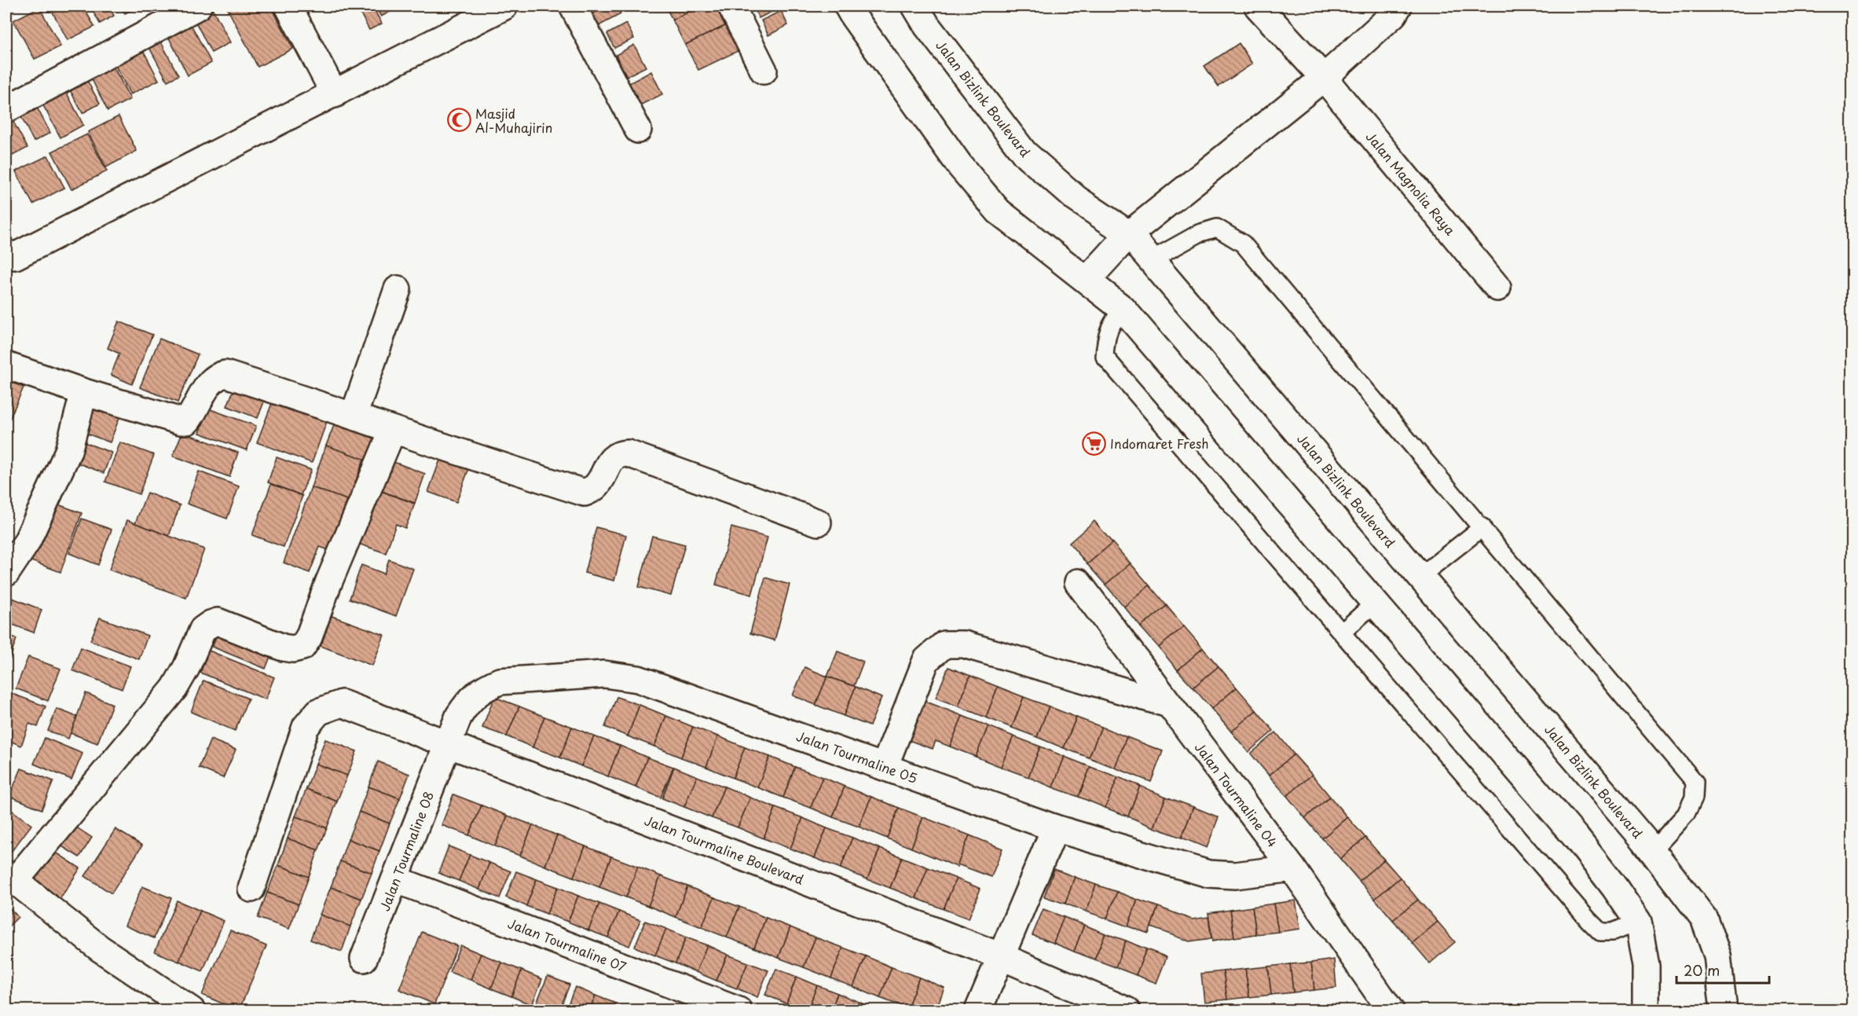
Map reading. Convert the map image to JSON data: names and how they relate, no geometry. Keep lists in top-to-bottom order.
{
  "streets": {
    "street": [
      "Jalan Bizlink Boulevard",
      "Jalan Magnolia Raya",
      "Jalan Tourmaline 05",
      "Jalan Tourmaline 04",
      "Jalan Tourmaline Boulevard",
      "Jalan Tourmaline 08",
      "Jalan Tourmaline 07"
    ]
  },
  "crossings": [
    ["Jalan Tourmaline 05", "Jalan Tourmaline 04"],
    ["Jalan Tourmaline 05", "Jalan Tourmaline Boulevard"],
    ["Jalan Tourmaline 05", "Jalan Tourmaline 08"],
    ["Jalan Tourmaline Boulevard", "Jalan Tourmaline 08"],
    ["Jalan Tourmaline 08", "Jalan Tourmaline 07"]
  ],
  "places": {
    "mosque": ["Masjid Al-Muhajirin"],
    "supermarket": ["Indomaret Fresh"]
  },
  "scale_bar": "20 m"
}
